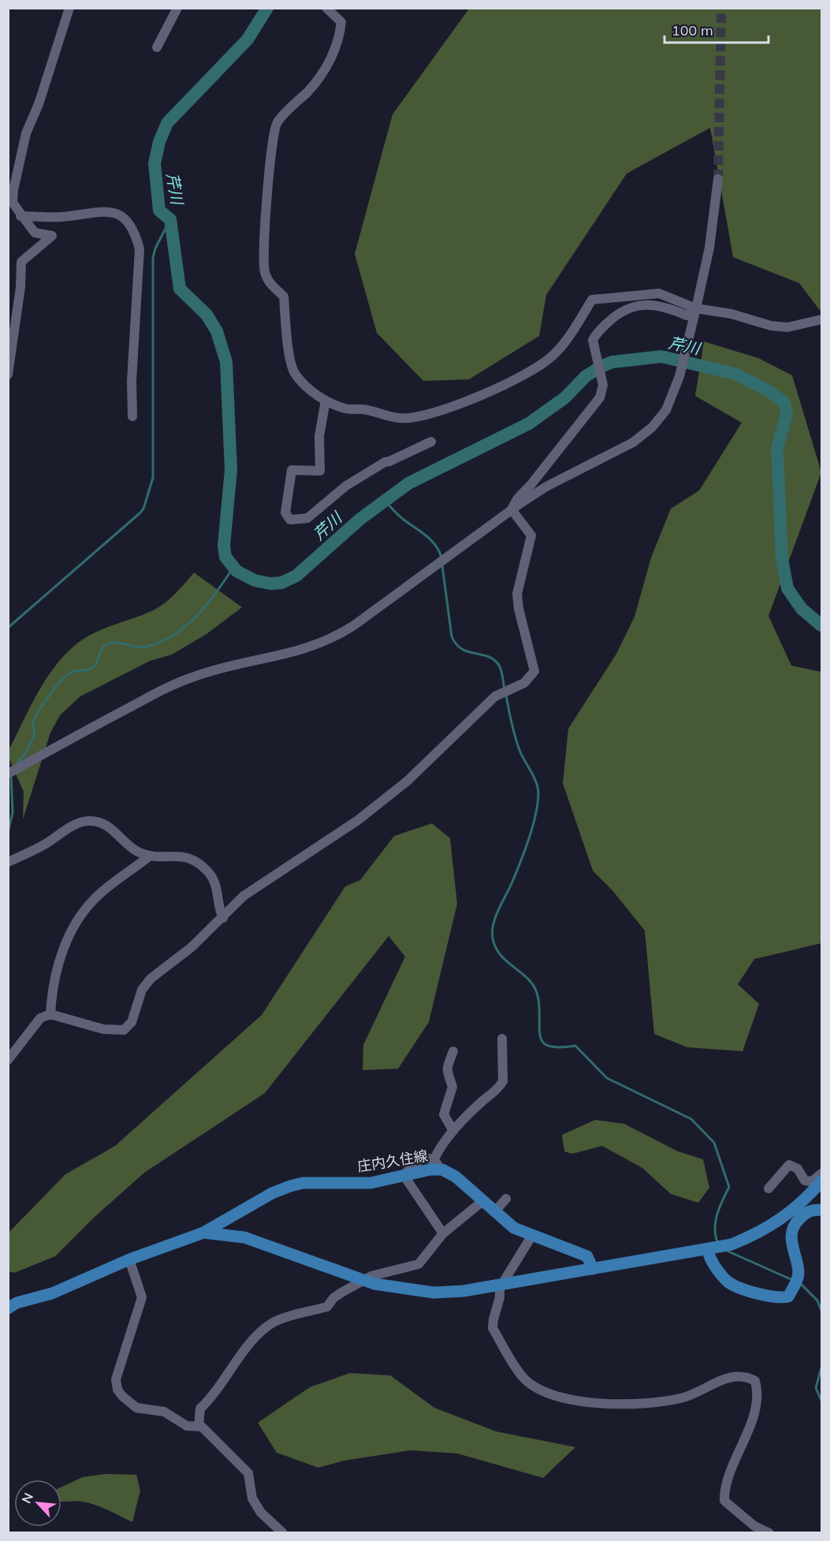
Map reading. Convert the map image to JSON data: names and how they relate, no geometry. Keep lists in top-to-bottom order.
{
  "streets": {
    "main road": ["庄内久住線"]
  },
  "water": ["芹川"],
  "scale_bar": "100 m",
  "north": "top left"
}
